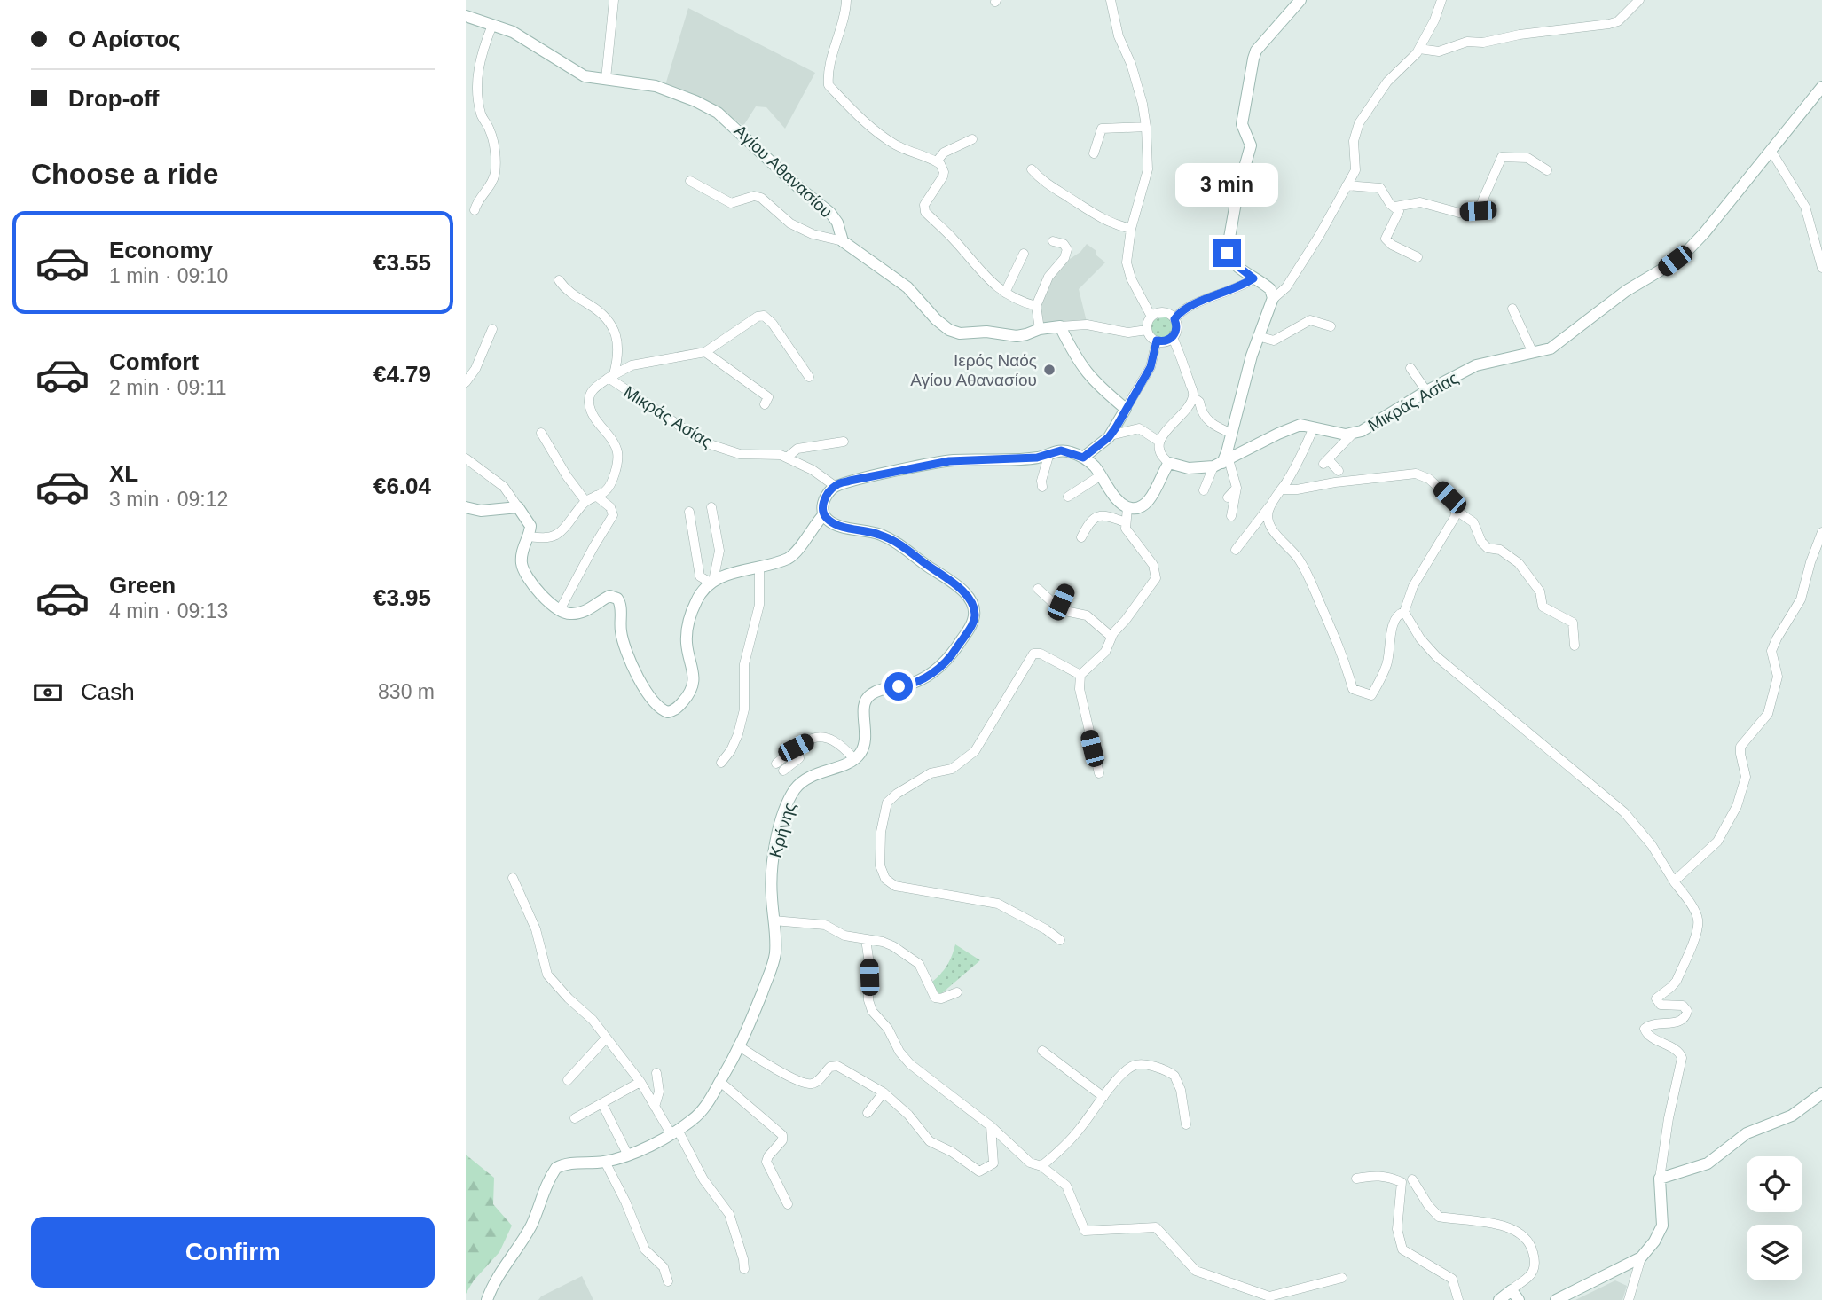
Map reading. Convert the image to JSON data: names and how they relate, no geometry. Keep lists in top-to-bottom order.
{
  "streets": {
    "street": ["Αγίου Αθανασίου", "Μικράς Ασίας", "Κρήνης"]
  },
  "places": ["Ιερός Ναός Αγίου Αθανασίου"],
  "page": {
    "banner": ["Ο Αρίστος", "Drop-off"],
    "heading": "Choose a ride",
    "bubble": "3 min",
    "list": [
      {
        "name": "Economy",
        "note": "1 min · 09:10",
        "value": "€3.55"
      },
      {
        "name": "Comfort",
        "note": "2 min · 09:11",
        "value": "€4.79"
      },
      {
        "name": "XL",
        "note": "3 min · 09:12",
        "value": "€6.04"
      },
      {
        "name": "Green",
        "note": "4 min · 09:13",
        "value": "€3.95"
      }
    ],
    "pay": ["Cash", "830 m"],
    "buttons": "Confirm"
  }
}
